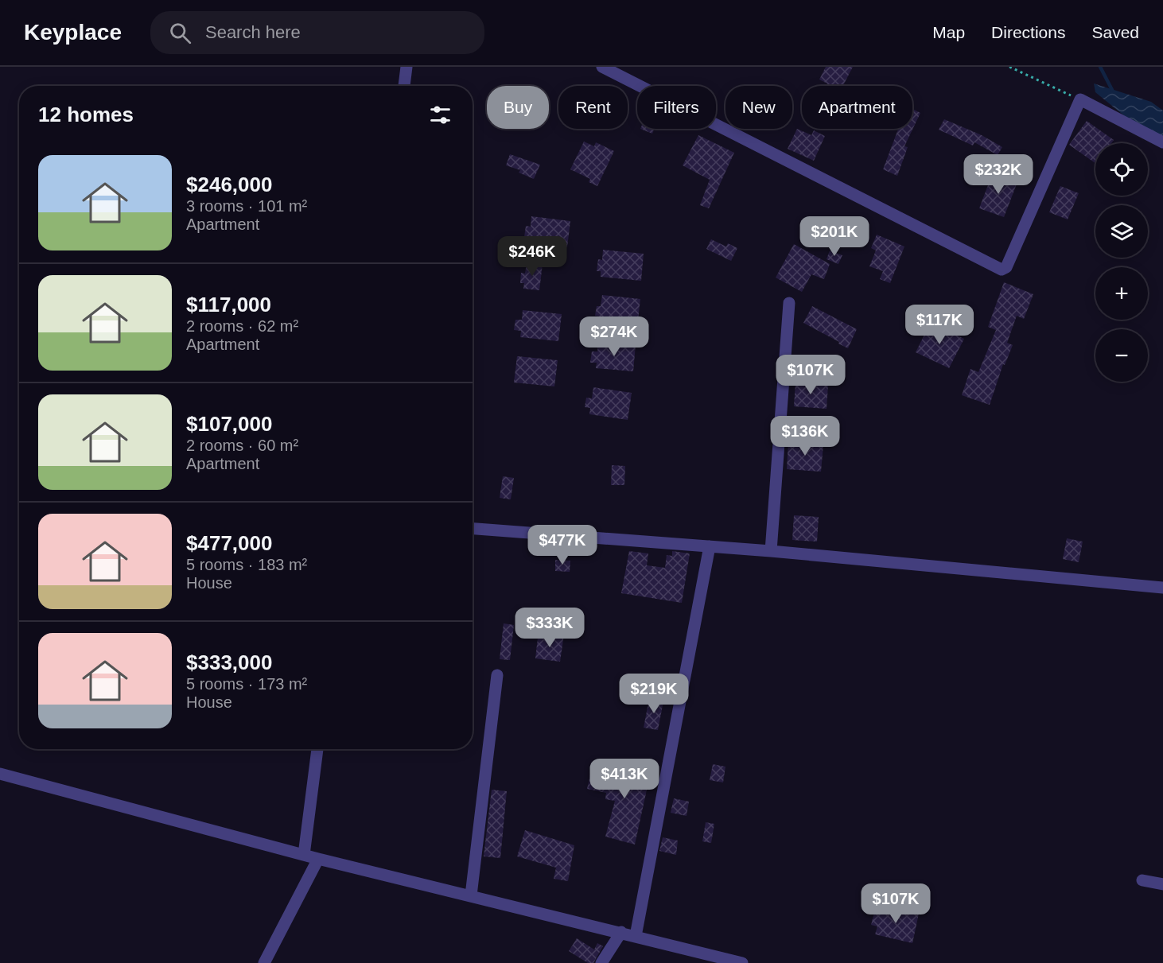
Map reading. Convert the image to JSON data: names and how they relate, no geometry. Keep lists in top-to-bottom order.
{
  "page": {
    "header": "Keyplace",
    "search": "Search here",
    "nav": ["Map", "Directions", "Saved"],
    "chip": [
      "Buy",
      "Rent",
      "Filters",
      "New",
      "Apartment"
    ],
    "heading": "12 homes",
    "map_buttons": ["+", "−"],
    "list": [
      {
        "name": "$246,000",
        "note": "3 rooms · 101 m² · Apartment"
      },
      {
        "name": "$117,000",
        "note": "2 rooms · 62 m² · Apartment"
      },
      {
        "name": "$107,000",
        "note": "2 rooms · 60 m² · Apartment"
      },
      {
        "name": "$477,000",
        "note": "5 rooms · 183 m² · House"
      },
      {
        "name": "$333,000",
        "note": "5 rooms · 173 m² · House"
      }
    ],
    "price": [
      "$232K",
      "$201K",
      "$246K",
      "$117K",
      "$274K",
      "$107K",
      "$136K",
      "$477K",
      "$333K",
      "$219K",
      "$413K",
      "$107K"
    ]
  }
}
